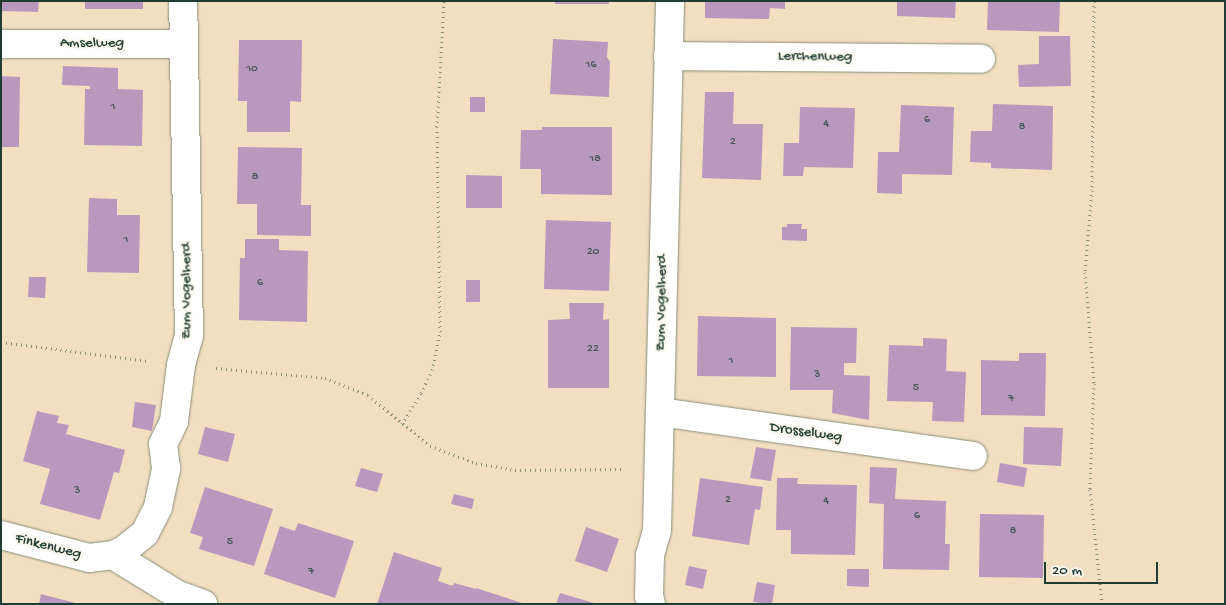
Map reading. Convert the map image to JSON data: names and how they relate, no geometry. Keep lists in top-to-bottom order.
{
  "streets": {
    "street": [
      "Amselweg",
      "Lerchenweg",
      "Zum Vogelherd",
      "Drosselweg",
      "Finkenweg"
    ]
  },
  "crossings": [
    ["Amselweg", "Zum Vogelherd"],
    ["Lerchenweg", "Zum Vogelherd"],
    ["Zum Vogelherd", "Drosselweg"],
    ["Zum Vogelherd", "Finkenweg"]
  ],
  "house_numbers": [
    "16",
    "10",
    "1",
    "6",
    "4",
    "8",
    "2",
    "18",
    "8",
    "1",
    "20",
    "6",
    "22",
    "1",
    "3",
    "5",
    "7",
    "3",
    "2",
    "4",
    "6",
    "8",
    "5",
    "7"
  ],
  "scale_bar": "20 m"
}
